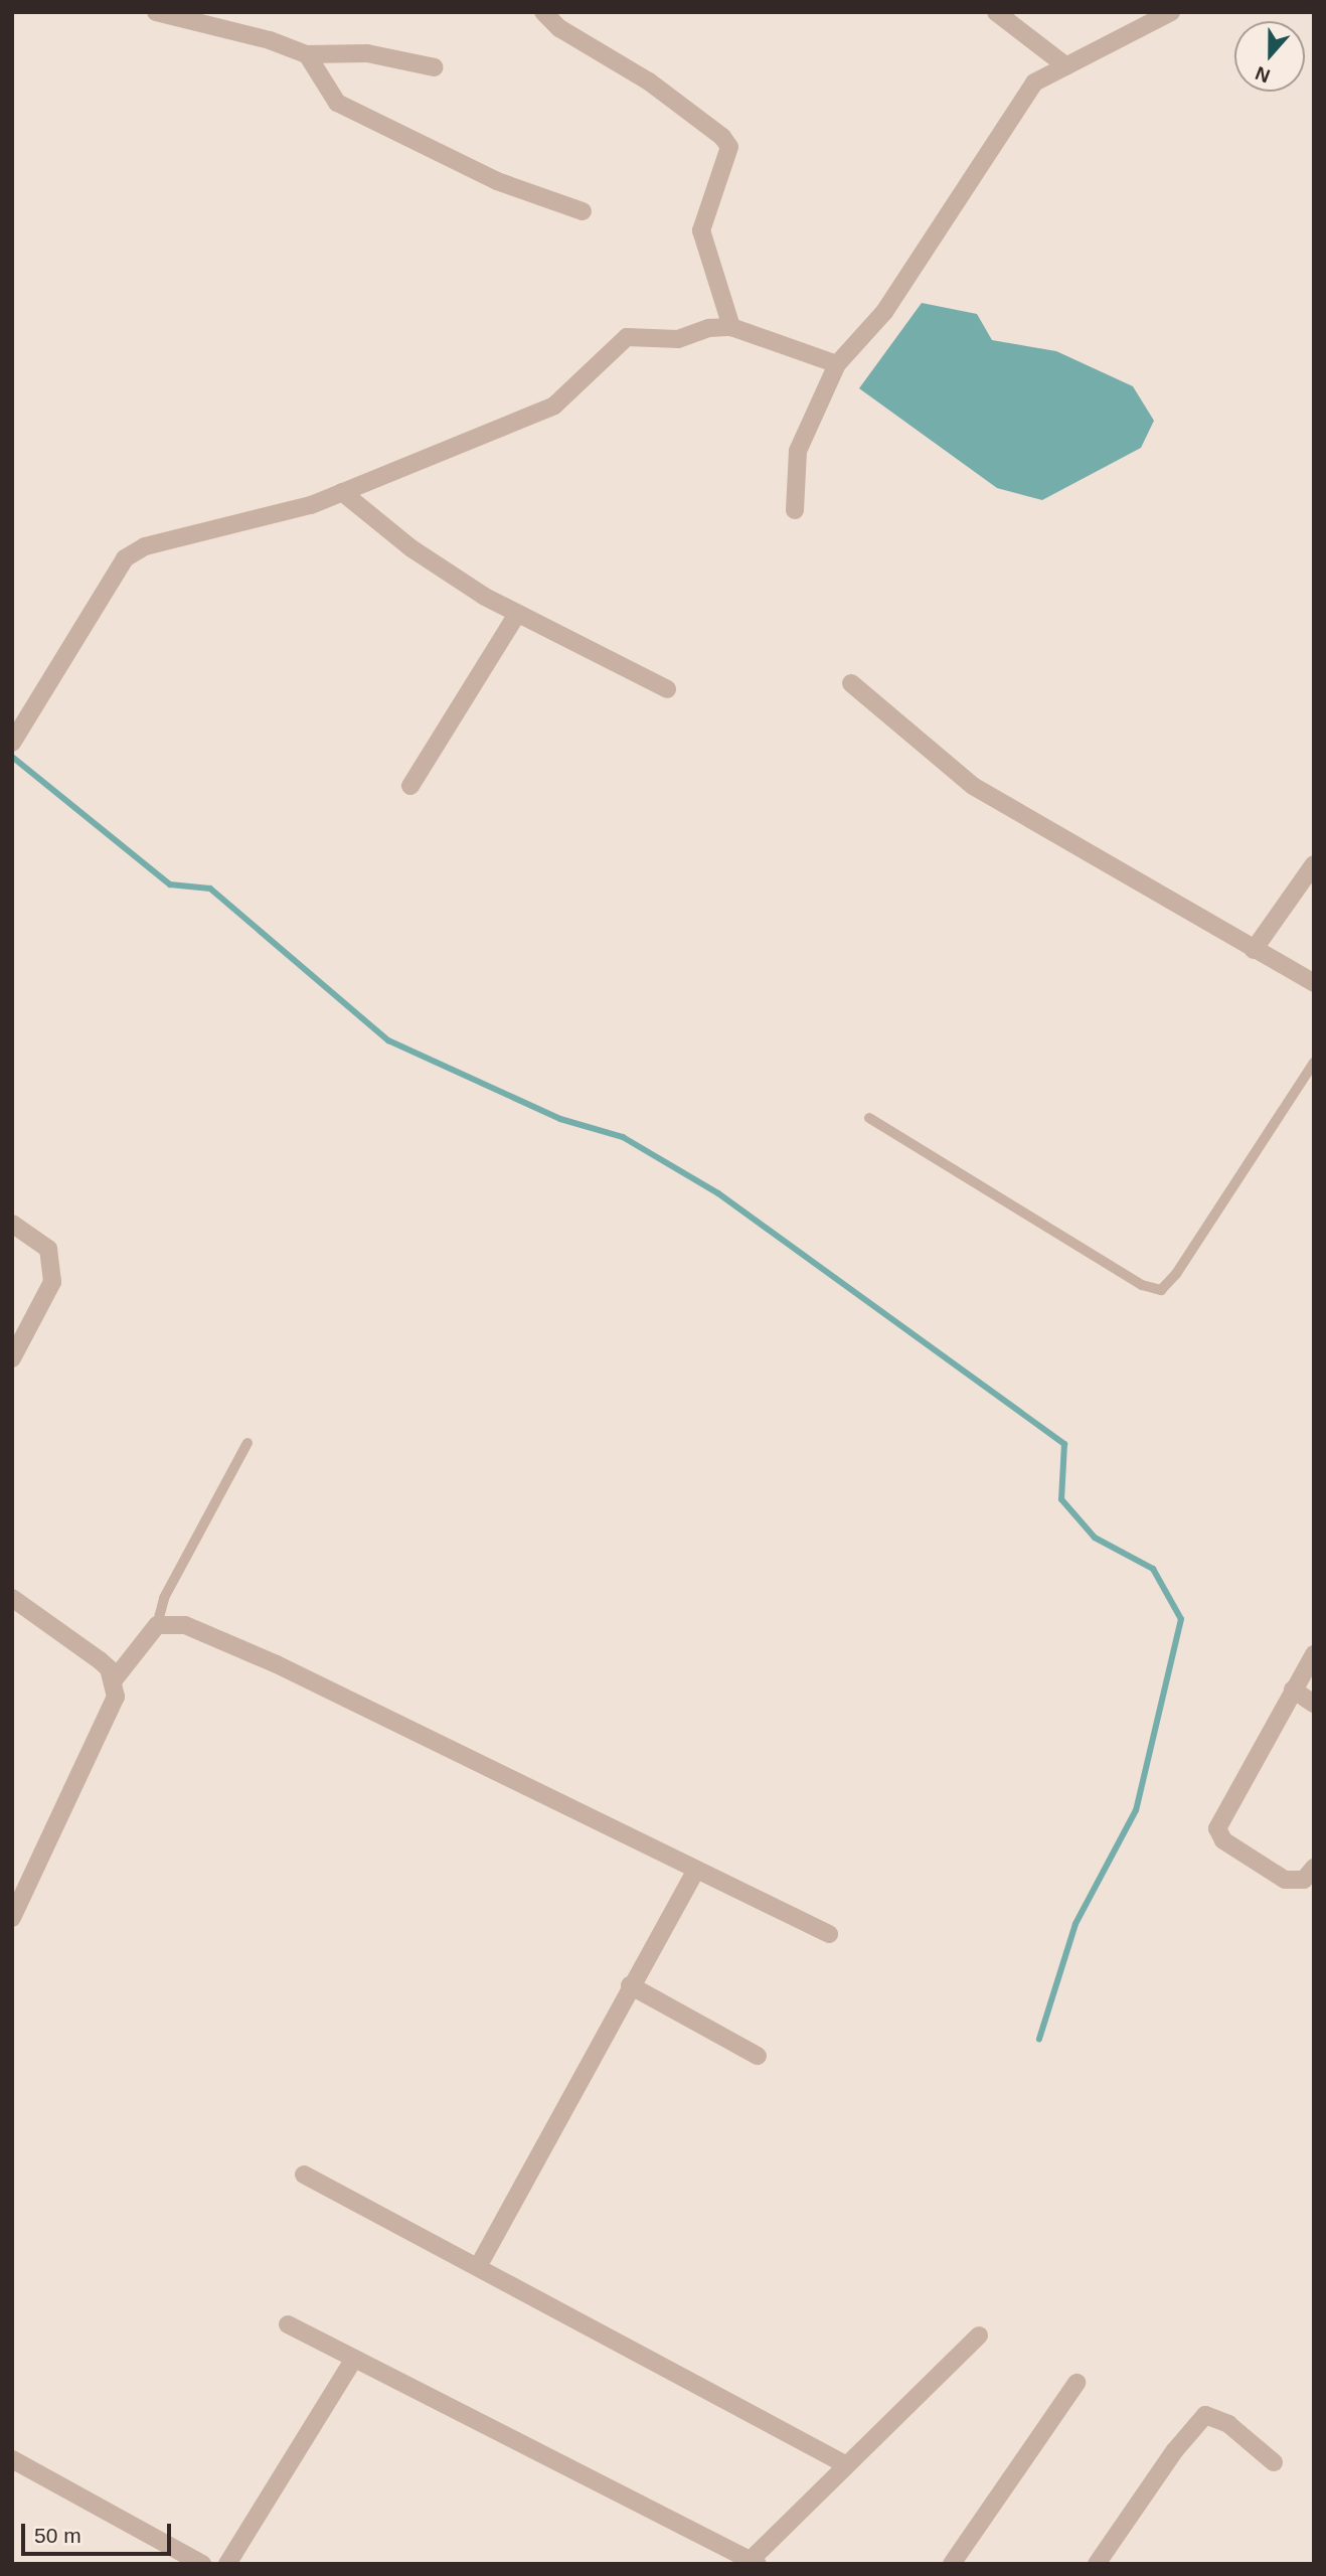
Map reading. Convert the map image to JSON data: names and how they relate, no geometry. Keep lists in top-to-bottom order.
{
  "scale_bar": "50 m",
  "north": "bottom"
}
